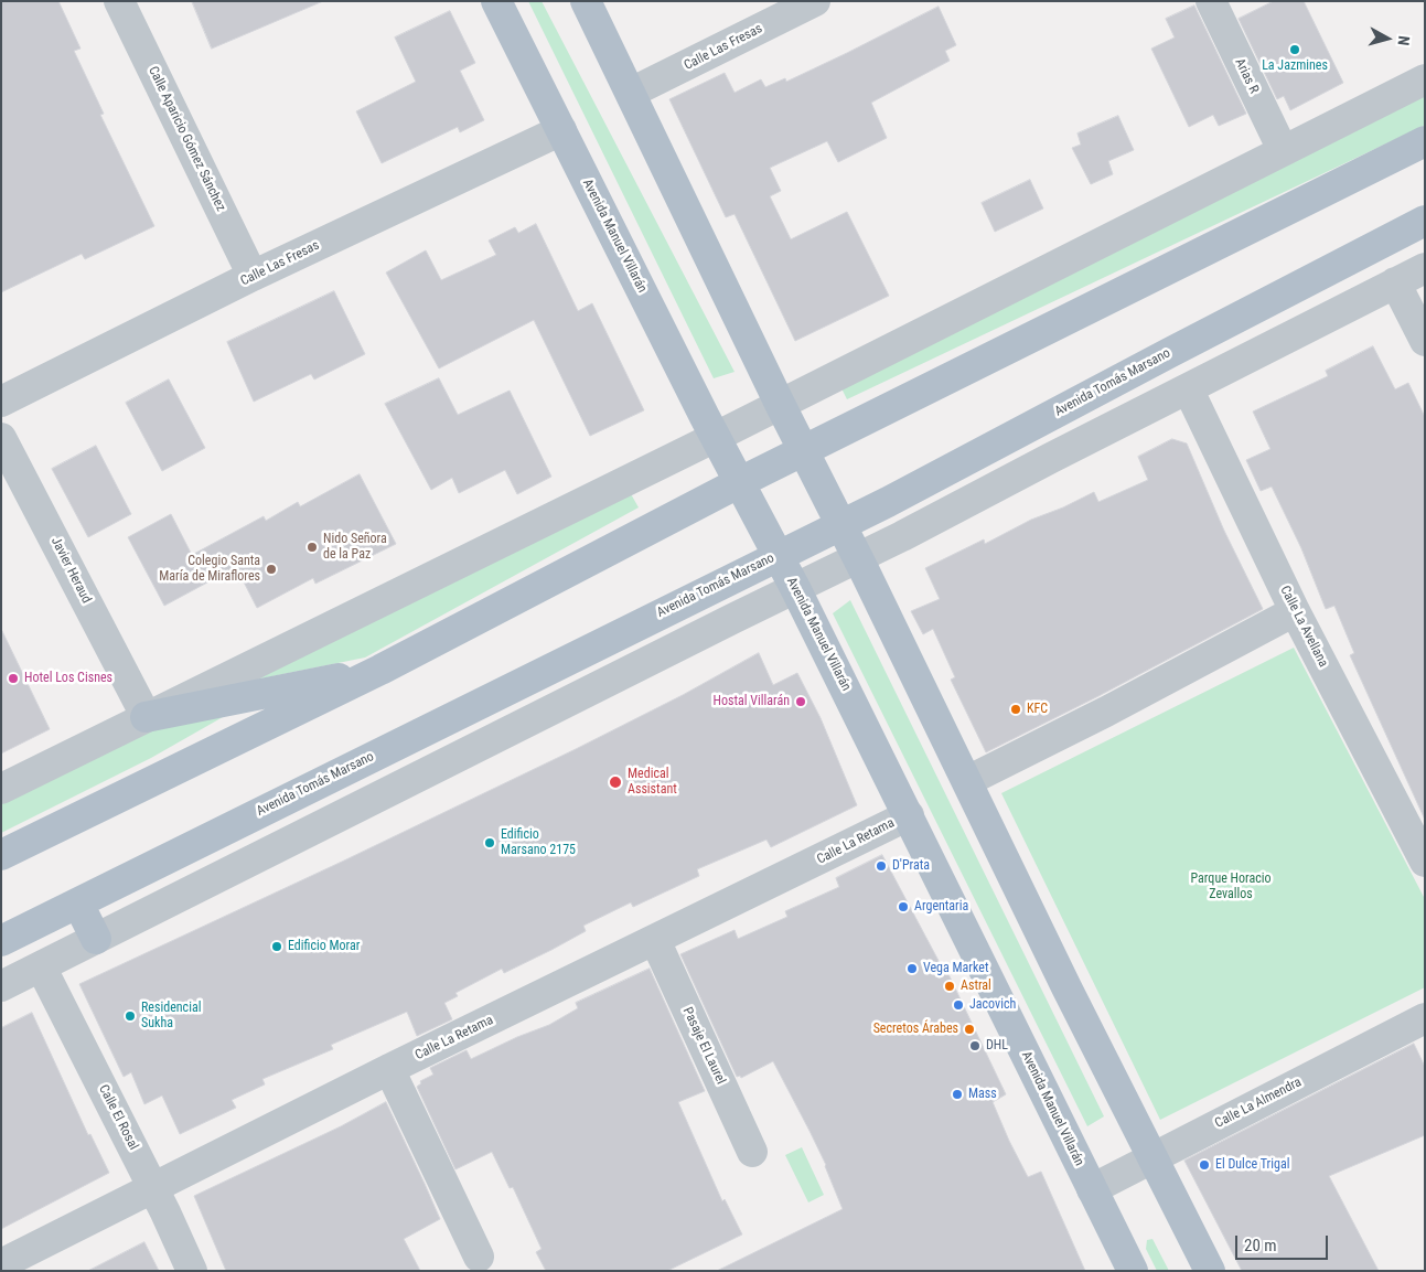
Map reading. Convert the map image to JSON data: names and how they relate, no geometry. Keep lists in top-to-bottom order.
{
  "streets": {
    "main road": ["Avenida Manuel Villarán", "Avenida Tomás Marsano"],
    "street": [
      "Calle Las Fresas",
      "Arias R",
      "Calle Aparicio Gómez Sánchez",
      "Javier Heraud",
      "Calle La Avellana",
      "Calle La Retama",
      "Pasaje El Laurel",
      "Calle La Almendra",
      "Calle El Rosal"
    ]
  },
  "crossings": [
    ["Calle Las Fresas", "Calle Aparicio Gómez Sánchez"],
    ["Calle Las Fresas", "Avenida Manuel Villarán"],
    ["Avenida Manuel Villarán", "Avenida Tomás Marsano"],
    ["Avenida Manuel Villarán", "Calle La Retama"],
    ["Avenida Manuel Villarán", "Calle La Almendra"],
    ["Calle La Retama", "Pasaje El Laurel"],
    ["Calle La Retama", "Calle El Rosal"]
  ],
  "parks": ["Parque Horacio Zevallos"],
  "places": [
    "La Jazmines",
    "Nido Señora de la Paz",
    "Colegio Santa María de Miraflores",
    "Hotel Los Cisnes",
    "Hostal Villarán",
    "KFC",
    "Medical Assistant",
    "Edificio Marsano 2175",
    "D'Prata",
    "Argentaria",
    "Edificio Morar",
    "Vega Market",
    "Astral",
    "Jacovich",
    "Residencial Sukha",
    "Secretos Árabes",
    "DHL",
    "Mass",
    "El Dulce Trigal"
  ],
  "scale_bar": "20 m",
  "north": "right"
}
